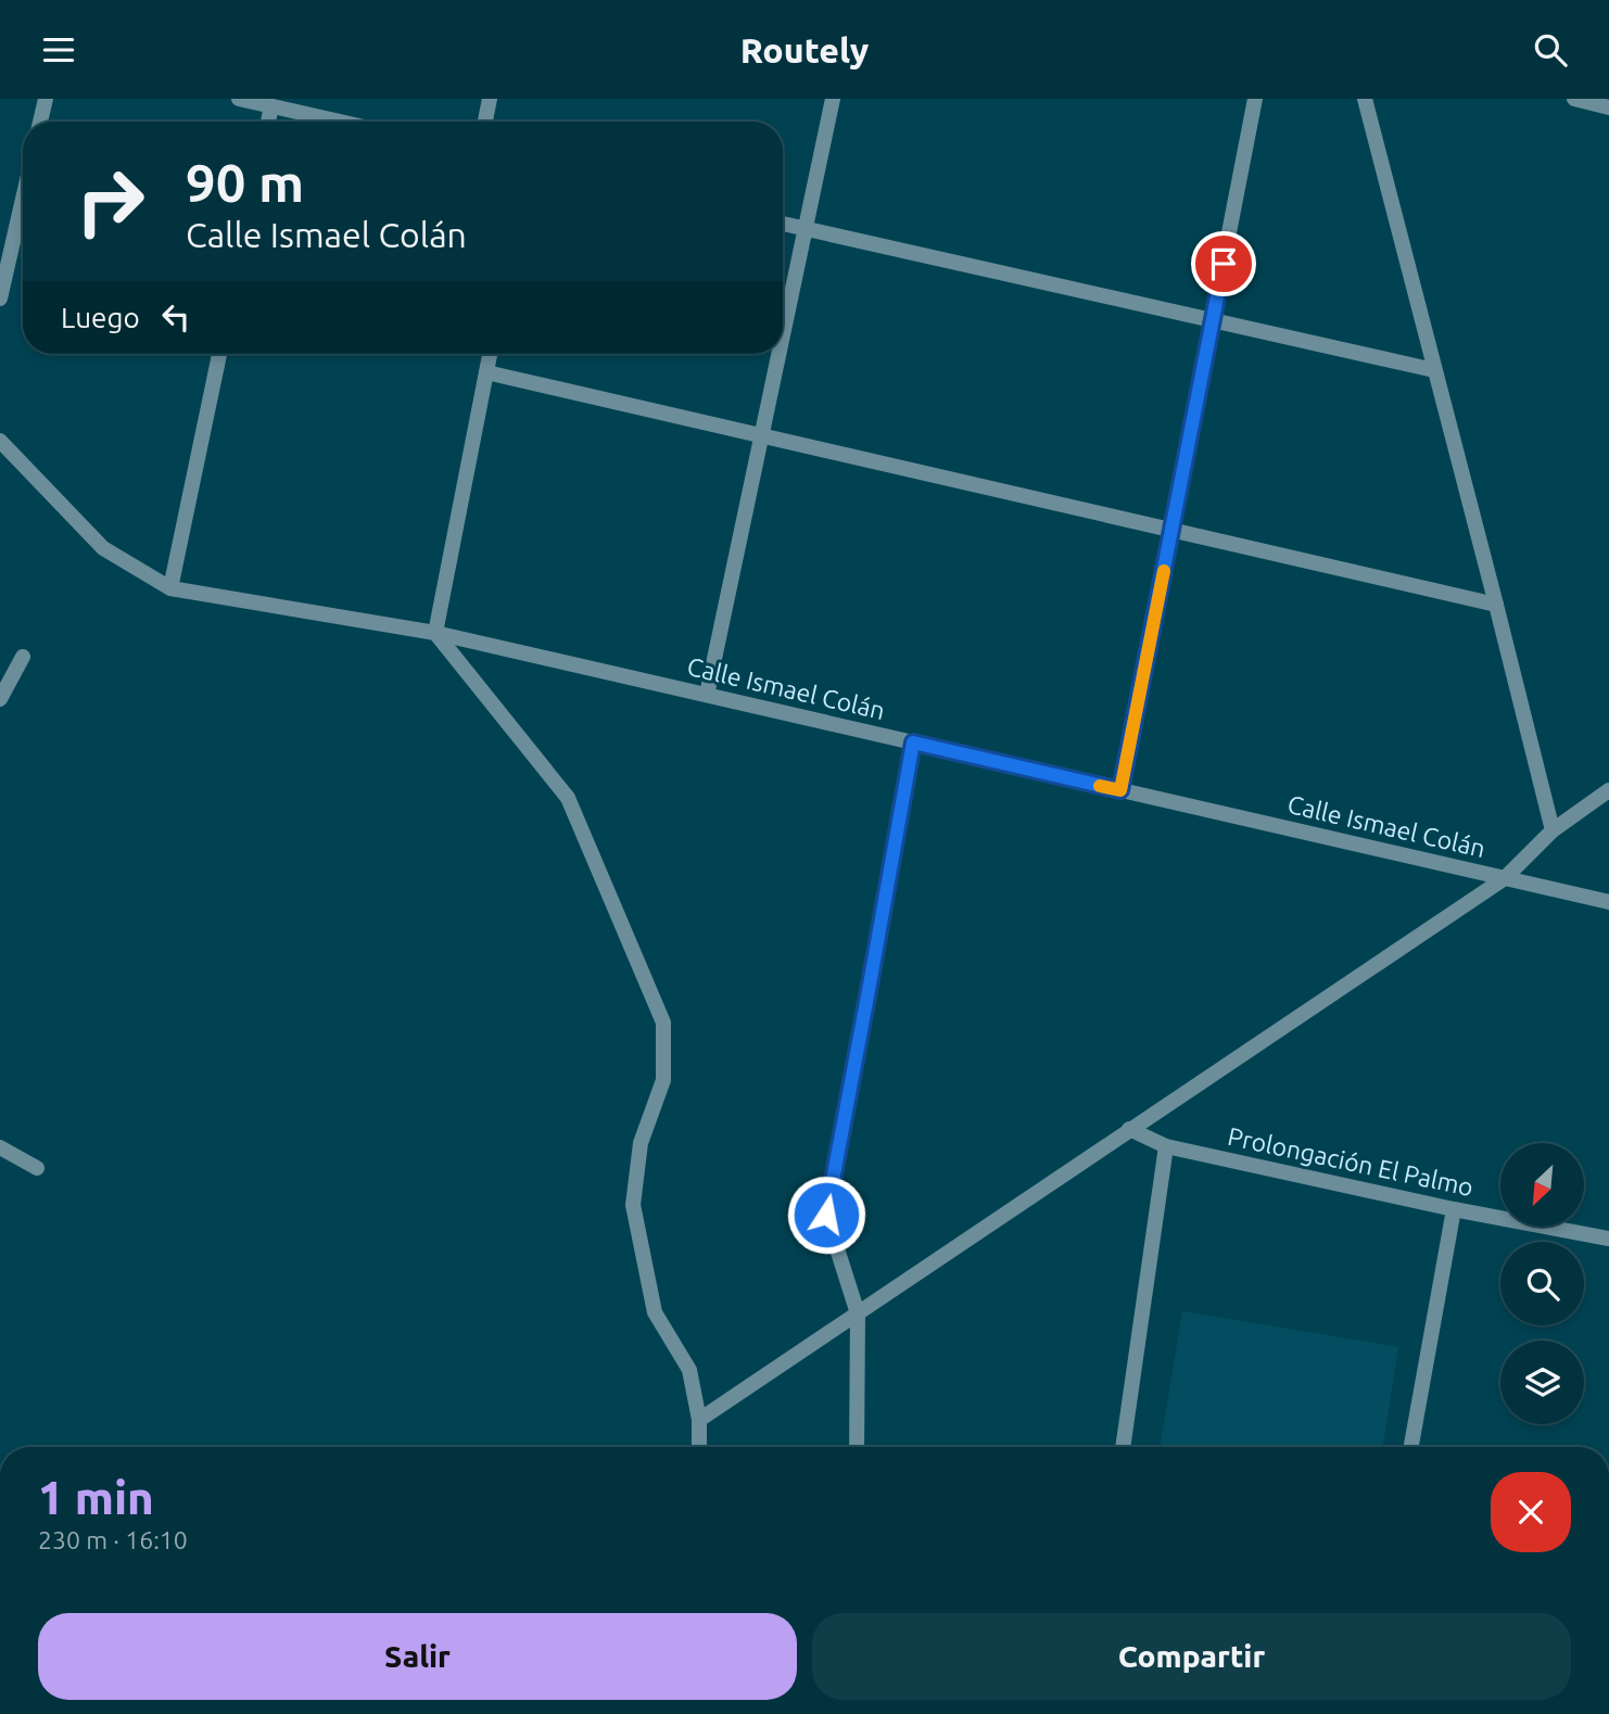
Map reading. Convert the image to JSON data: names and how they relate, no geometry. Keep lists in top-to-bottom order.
{
  "streets": {
    "street": ["Calle Ismael Colán", "Prolongación El Palmo"]
  },
  "north": "bottom left",
  "page": {
    "header": "Routely",
    "turn": ["90 m", "Calle Ismael Colán"],
    "then": "Luego",
    "heading": ["1 min", "230 m · 16:10"],
    "buttons": ["Salir", "Compartir"]
  }
}
